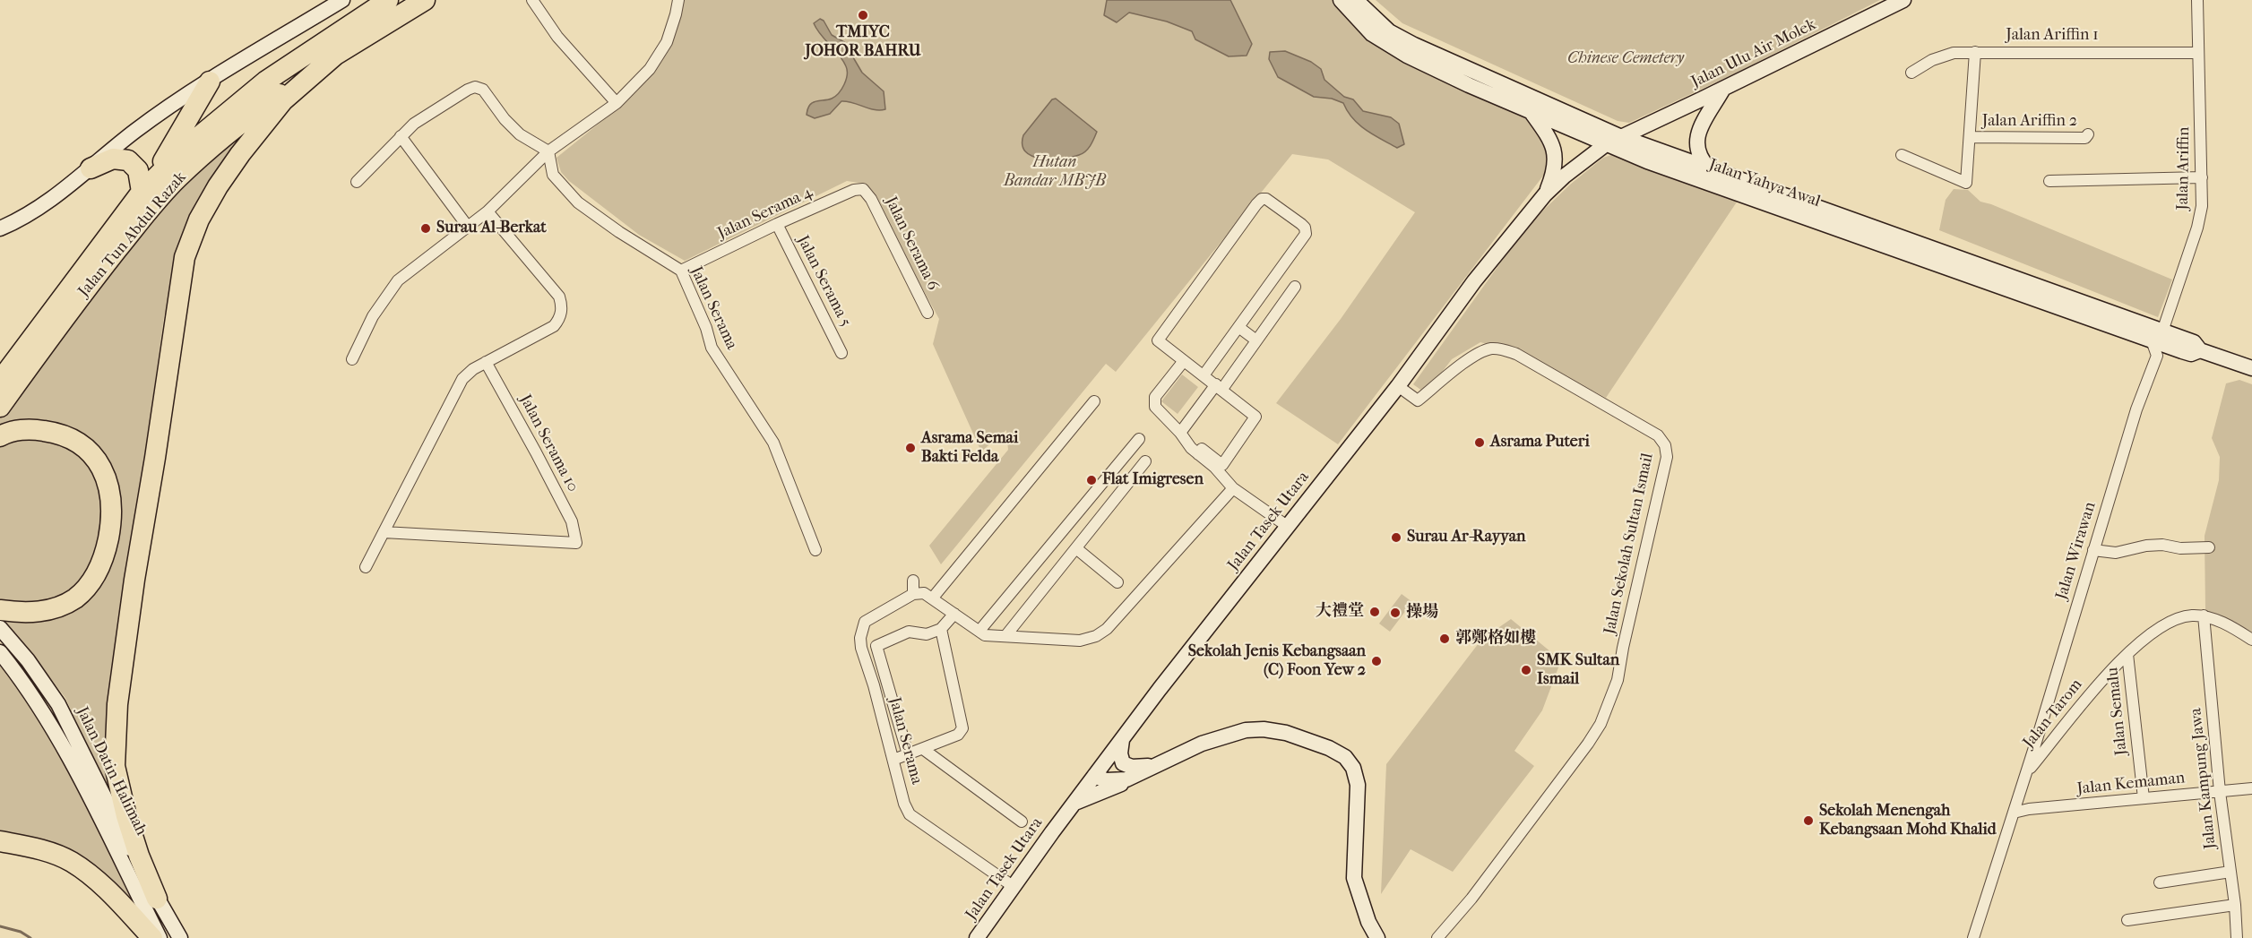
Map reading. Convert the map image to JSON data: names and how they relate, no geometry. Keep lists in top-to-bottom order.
{
  "streets": {
    "highway": ["Jalan Tun Abdul Razak"],
    "main road": [
      "Jalan Ulu Air Molek",
      "Jalan Yahya Awal",
      "Jalan Tasek Utara",
      "Jalan Datin Halimah"
    ],
    "street": [
      "Jalan Ariffin 1",
      "Jalan Ariffin 2",
      "Jalan Ariffin",
      "Jalan Serama 4",
      "Jalan Serama 6",
      "Jalan Serama 5",
      "Jalan Serama",
      "Jalan Serama 10",
      "Jalan Sekolah Sultan Ismail",
      "Jalan Wirawan",
      "Jalan Semalu",
      "Jalan Tarom",
      "Jalan Kampung Jawa",
      "Jalan Kemaman"
    ]
  },
  "crossings": [
    ["Jalan Ariffin 1", "Jalan Ariffin"],
    ["Jalan Ulu Air Molek", "Jalan Yahya Awal"],
    ["Jalan Ulu Air Molek", "Jalan Tasek Utara"],
    ["Jalan Ariffin", "Jalan Yahya Awal"],
    ["Jalan Yahya Awal", "Jalan Tasek Utara"],
    ["Jalan Serama 4", "Jalan Serama 6"],
    ["Jalan Serama 4", "Jalan Serama 5"],
    ["Jalan Serama 4", "Jalan Serama"],
    ["Jalan Serama", "Jalan Tasek Utara"],
    ["Jalan Tasek Utara", "Jalan Sekolah Sultan Ismail"],
    ["Jalan Wirawan", "Jalan Tarom"],
    ["Jalan Semalu", "Jalan Tarom"],
    ["Jalan Semalu", "Jalan Kemaman"],
    ["Jalan Tarom", "Jalan Kampung Jawa"],
    ["Jalan Tarom", "Jalan Kemaman"],
    ["Jalan Kampung Jawa", "Jalan Kemaman"]
  ],
  "parks": ["Chinese Cemetery", "Hutan Bandar MBJB"],
  "places": [
    "TMIYC JOHOR BAHRU",
    "Surau Al-Berkat",
    "Asrama Puteri",
    "Asrama Semai Bakti Felda",
    "Flat Imigresen",
    "Surau Ar-Rayyan",
    "大禮堂",
    "操場",
    "郭鄭格如樓",
    "Sekolah Jenis Kebangsaan (C) Foon Yew 2",
    "SMK Sultan Ismail",
    "Sekolah Menengah Kebangsaan Mohd Khalid"
  ]
}
